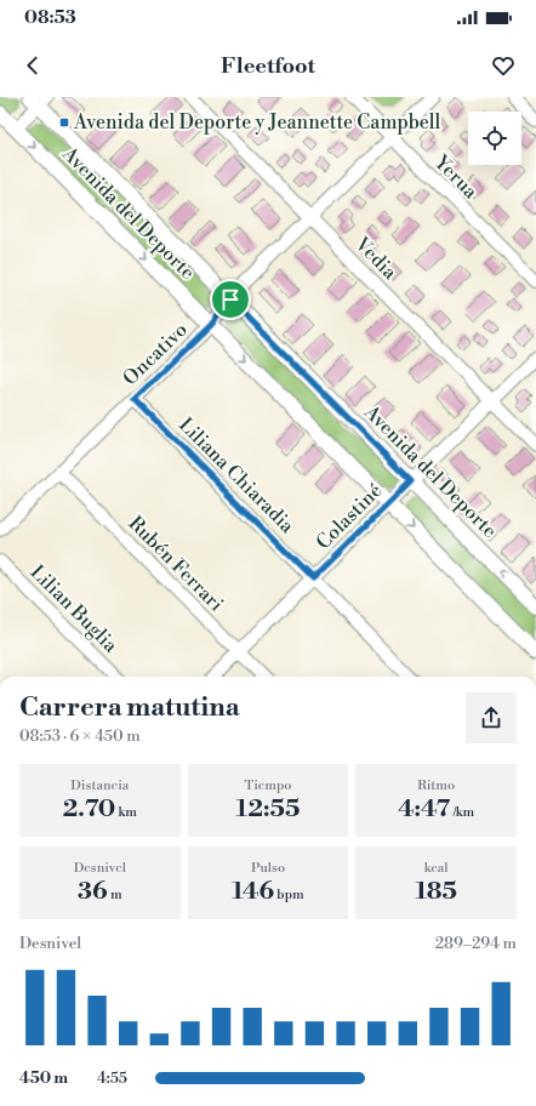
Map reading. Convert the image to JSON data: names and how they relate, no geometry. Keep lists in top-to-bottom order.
{
  "streets": {
    "street": [
      "Yerua",
      "Avenida del Deporte",
      "Vedia",
      "Oncativo",
      "Liliana Chiaradia",
      "Colastiné",
      "Rubén Ferrari",
      "Lilian Buglia"
    ]
  },
  "crossings": [
    ["Yerua", "Oncativo"],
    ["Avenida del Deporte", "Oncativo"],
    ["Avenida del Deporte", "Colastiné"],
    ["Vedia", "Oncativo"],
    ["Vedia", "Colastiné"],
    ["Oncativo", "Liliana Chiaradia"],
    ["Oncativo", "Rubén Ferrari"],
    ["Liliana Chiaradia", "Colastiné"],
    ["Colastiné", "Rubén Ferrari"]
  ],
  "places": {
    "transit": ["Avenida del Deporte y Jeannette Campbell"]
  },
  "page": {
    "status": "08:53",
    "header": "Fleetfoot",
    "heading": ["Carrera matutina", "08:53 · 6 × 450 m"],
    "stats": [
      ["Distancia", "2.70 km"],
      ["Tiempo", "12:55"],
      ["Ritmo", "4:47 /km"],
      ["Desnivel", "36 m"],
      ["Pulso", "146 bpm"],
      ["kcal", "185"]
    ],
    "chart": ["Desnivel", "289–294 m"],
    "list": [
      {
        "name": "450 m",
        "note": "4:55"
      }
    ]
  }
}
